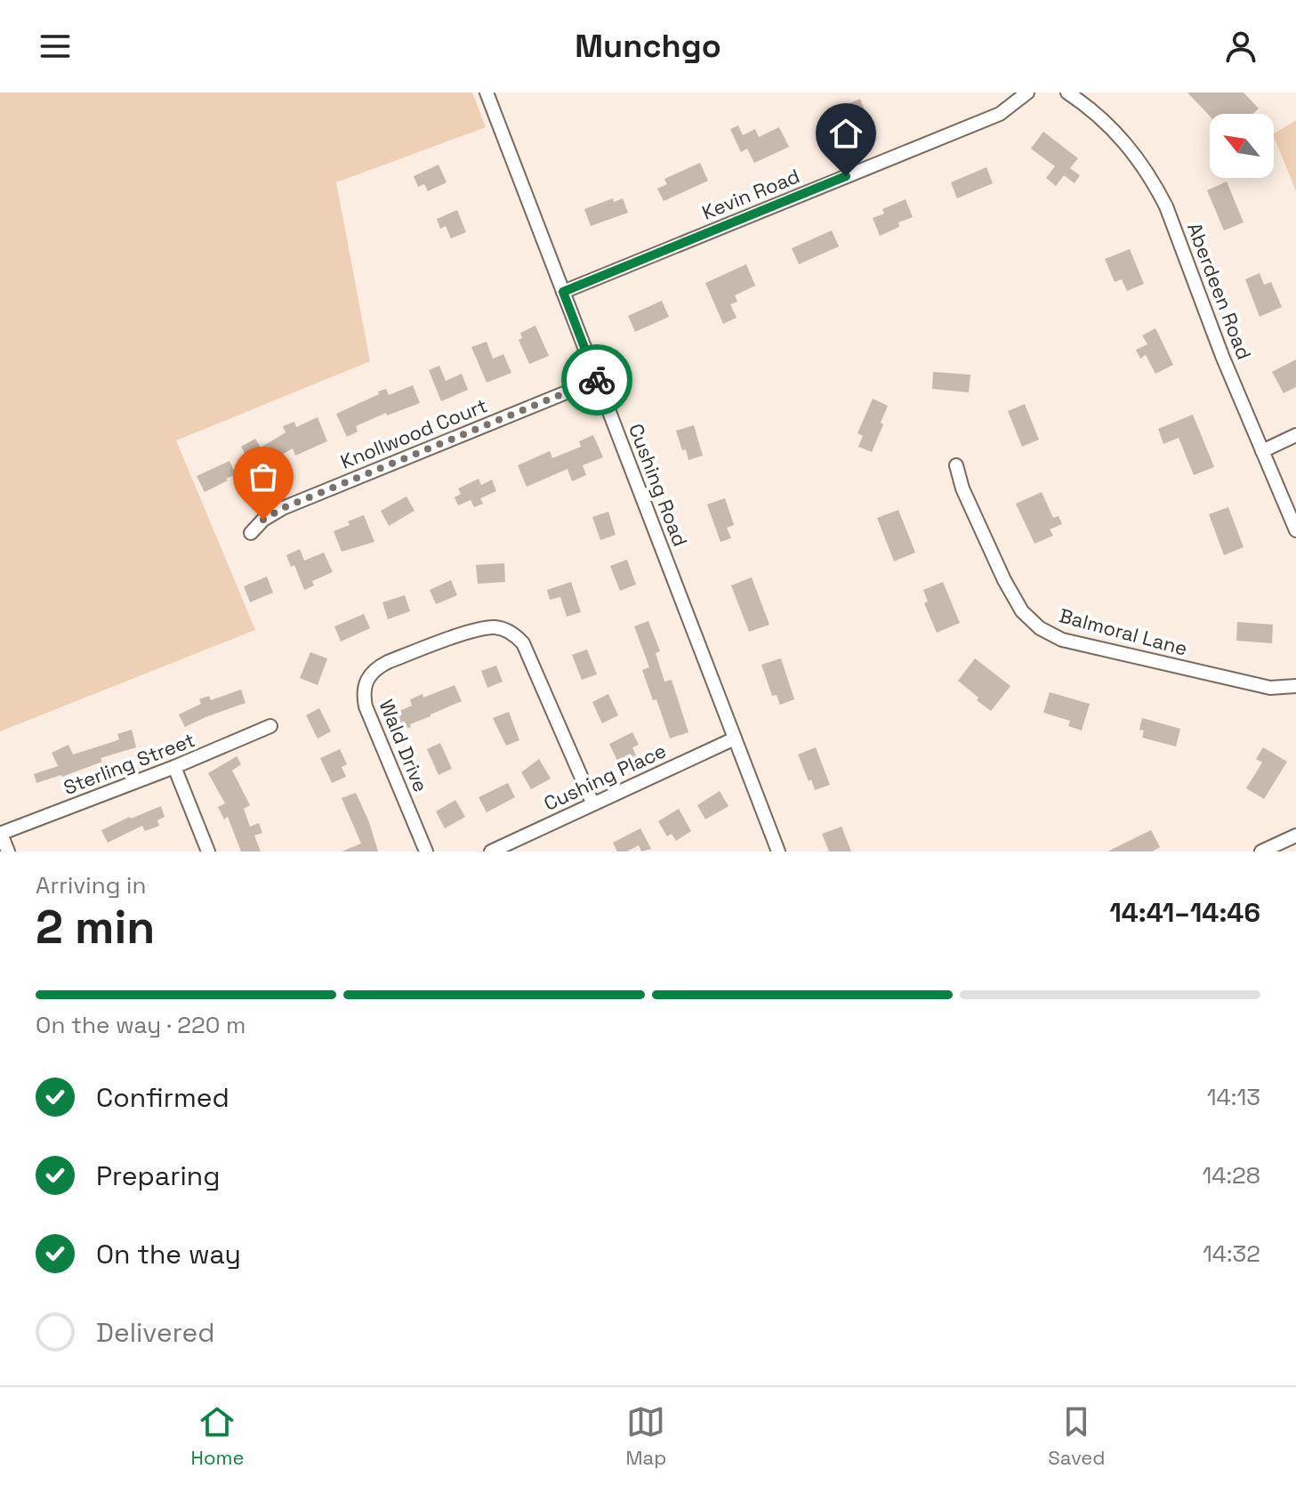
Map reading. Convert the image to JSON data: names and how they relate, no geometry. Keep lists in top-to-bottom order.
{
  "streets": {
    "street": [
      "Kevin Road",
      "Aberdeen Road",
      "Knollwood Court",
      "Cushing Road",
      "Balmoral Lane",
      "Wald Drive",
      "Sterling Street",
      "Cushing Place"
    ]
  },
  "crossings": [
    ["Kevin Road", "Cushing Road"],
    ["Knollwood Court", "Cushing Road"],
    ["Cushing Road", "Cushing Place"],
    ["Wald Drive", "Cushing Place"]
  ],
  "north": "top left",
  "page": {
    "header": "Munchgo",
    "heading": ["2 min", "Arriving in", "14:41–14:46"],
    "bar": "On the way · 220 m",
    "list": [
      ["Confirmed", "14:13"],
      ["Preparing", "14:28"],
      ["On the way", "14:32"],
      "Delivered"
    ],
    "tabs": ["Home", "Map", "Saved"]
  }
}
